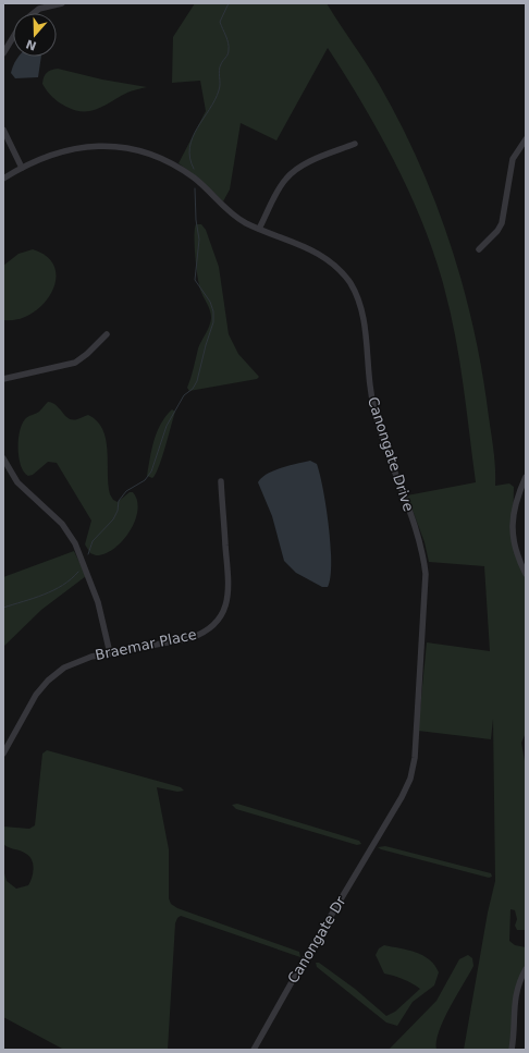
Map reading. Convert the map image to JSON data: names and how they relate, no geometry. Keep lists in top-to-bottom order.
{
  "streets": {
    "street": ["Canongate Drive", "Braemar Place", "Canongate Dr"]
  },
  "crossings": [
    ["Canongate Drive", "Canongate Dr"]
  ],
  "north": "bottom"
}
